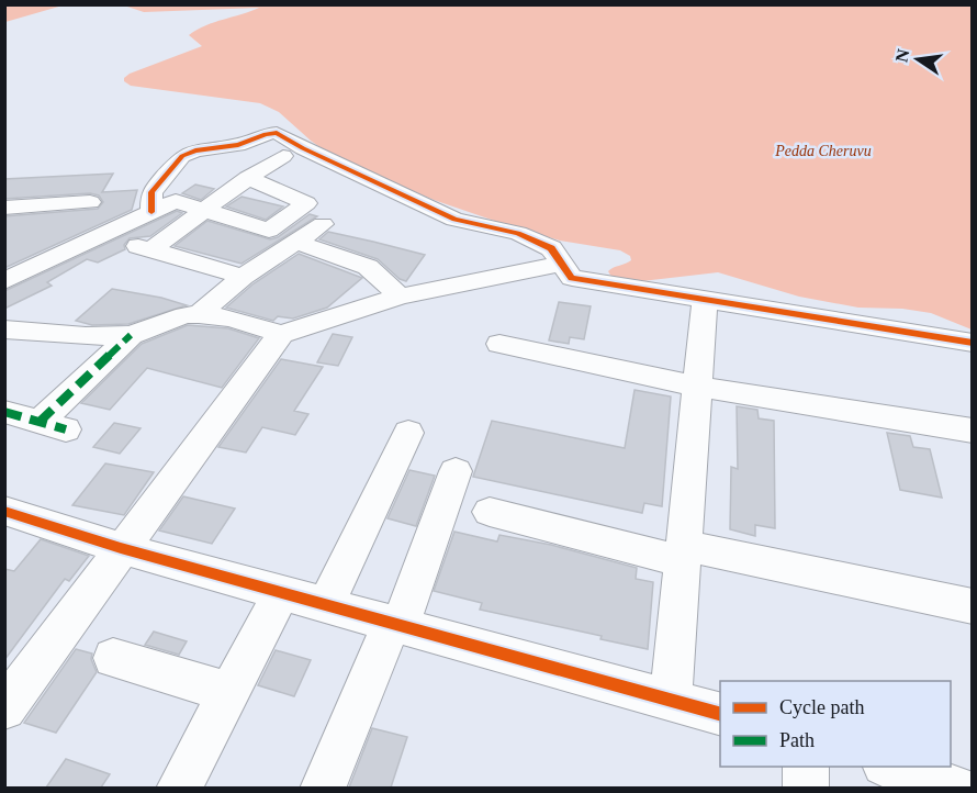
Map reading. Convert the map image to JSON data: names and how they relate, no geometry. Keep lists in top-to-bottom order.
{
  "water": ["Pedda Cheruvu"],
  "legend": ["Cycle path", "Path"],
  "north": "left"
}
